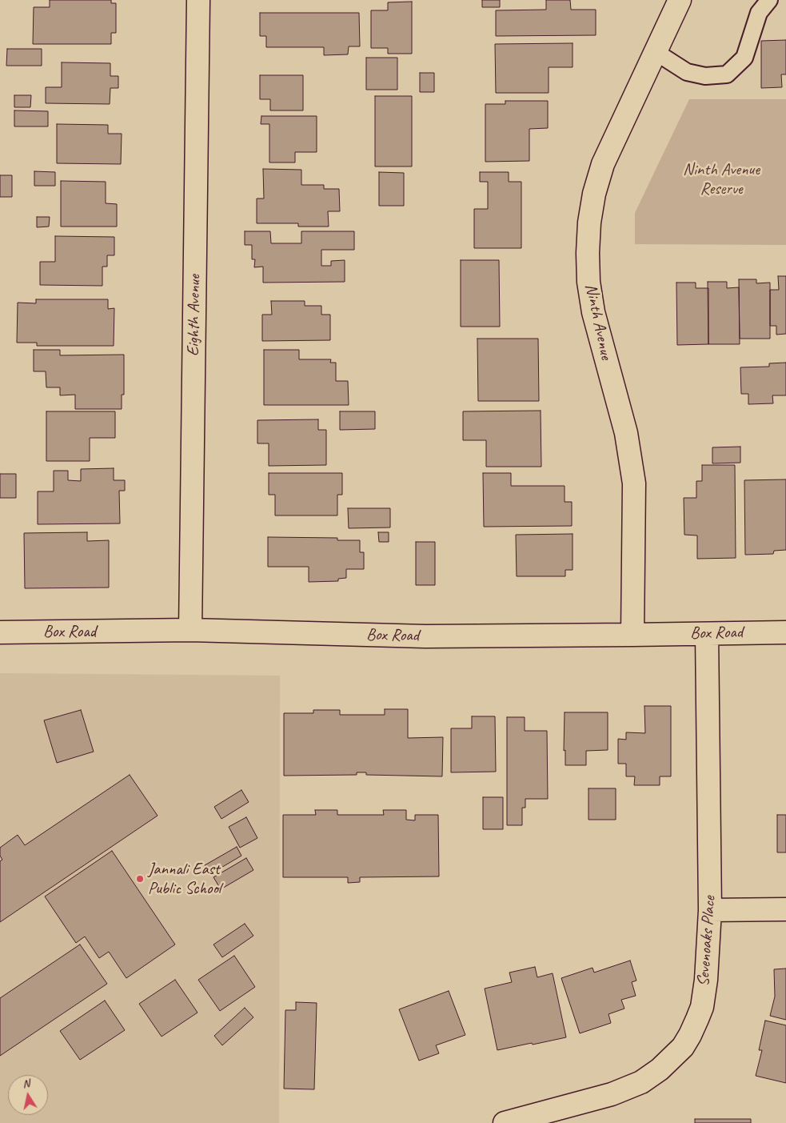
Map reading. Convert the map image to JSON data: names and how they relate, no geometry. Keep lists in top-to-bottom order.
{
  "streets": {
    "street": [
      "Eighth Avenue",
      "Ninth Avenue",
      "Box Road",
      "Sevenoaks Place"
    ]
  },
  "crossings": [
    ["Eighth Avenue", "Box Road"],
    ["Ninth Avenue", "Box Road"],
    ["Box Road", "Sevenoaks Place"]
  ],
  "parks": ["Ninth Avenue Reserve"],
  "places": ["Jannali East Public School"],
  "north": "top"
}
